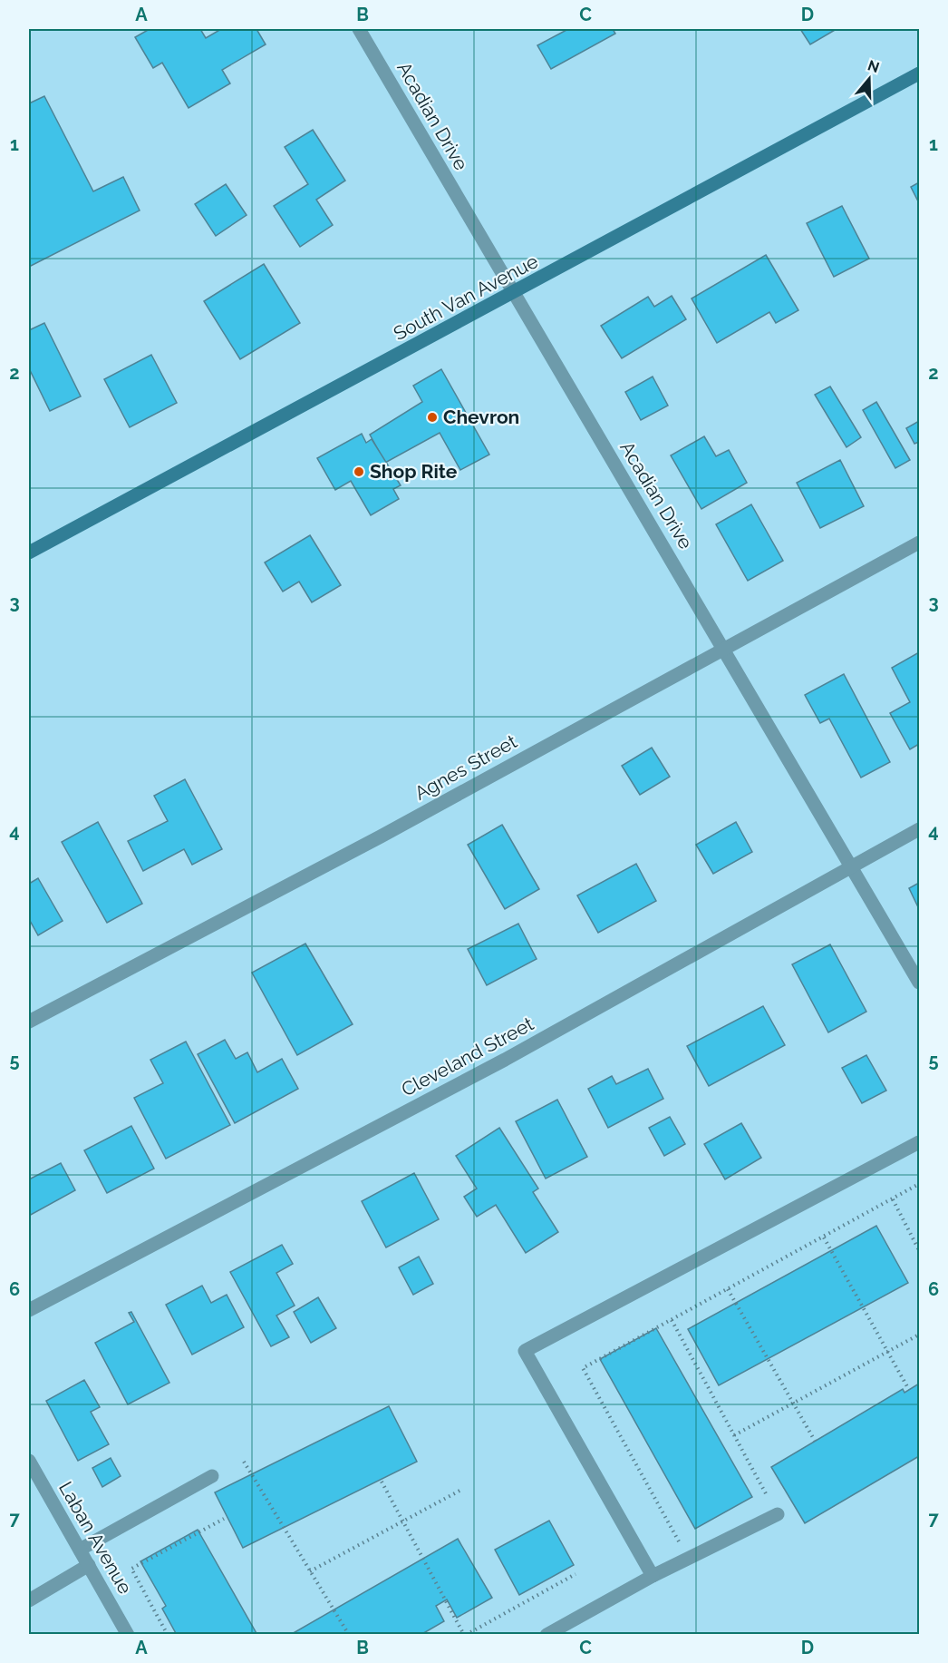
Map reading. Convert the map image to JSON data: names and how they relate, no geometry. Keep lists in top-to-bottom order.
{
  "streets": {
    "main road": ["South Van Avenue"],
    "street": [
      "Acadian Drive",
      "Agnes Street",
      "Cleveland Street",
      "Laban Avenue"
    ]
  },
  "crossings": [
    ["Acadian Drive", "South Van Avenue"],
    ["Acadian Drive", "Agnes Street"],
    ["Acadian Drive", "Cleveland Street"]
  ],
  "places": ["Chevron", "Shop Rite"],
  "north": "top",
  "grid": {
    "columns": [
      "A",
      "B",
      "C",
      "D"
    ],
    "rows": [
      "1",
      "2",
      "3",
      "4",
      "5",
      "6",
      "7"
    ]
  }
}
